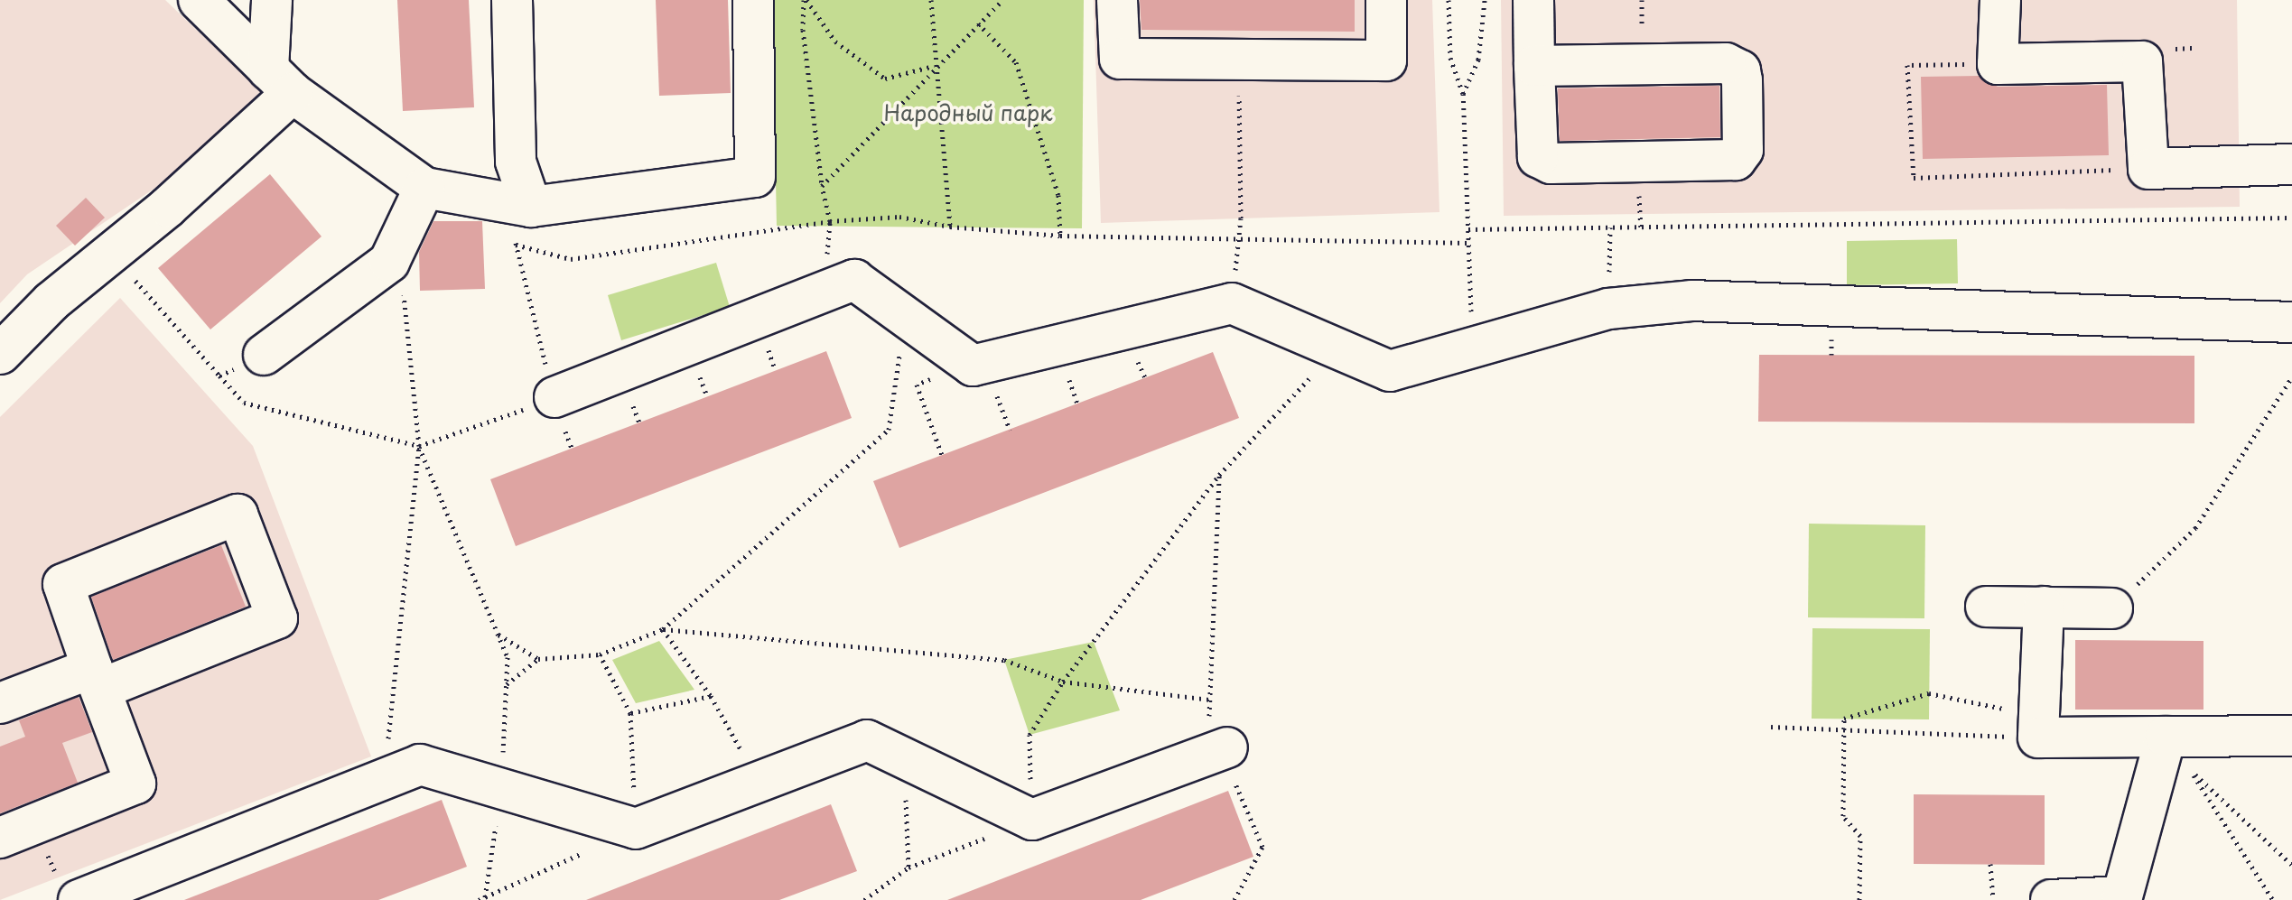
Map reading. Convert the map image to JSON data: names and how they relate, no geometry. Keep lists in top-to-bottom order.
{
  "parks": ["Народный парк"]
}
